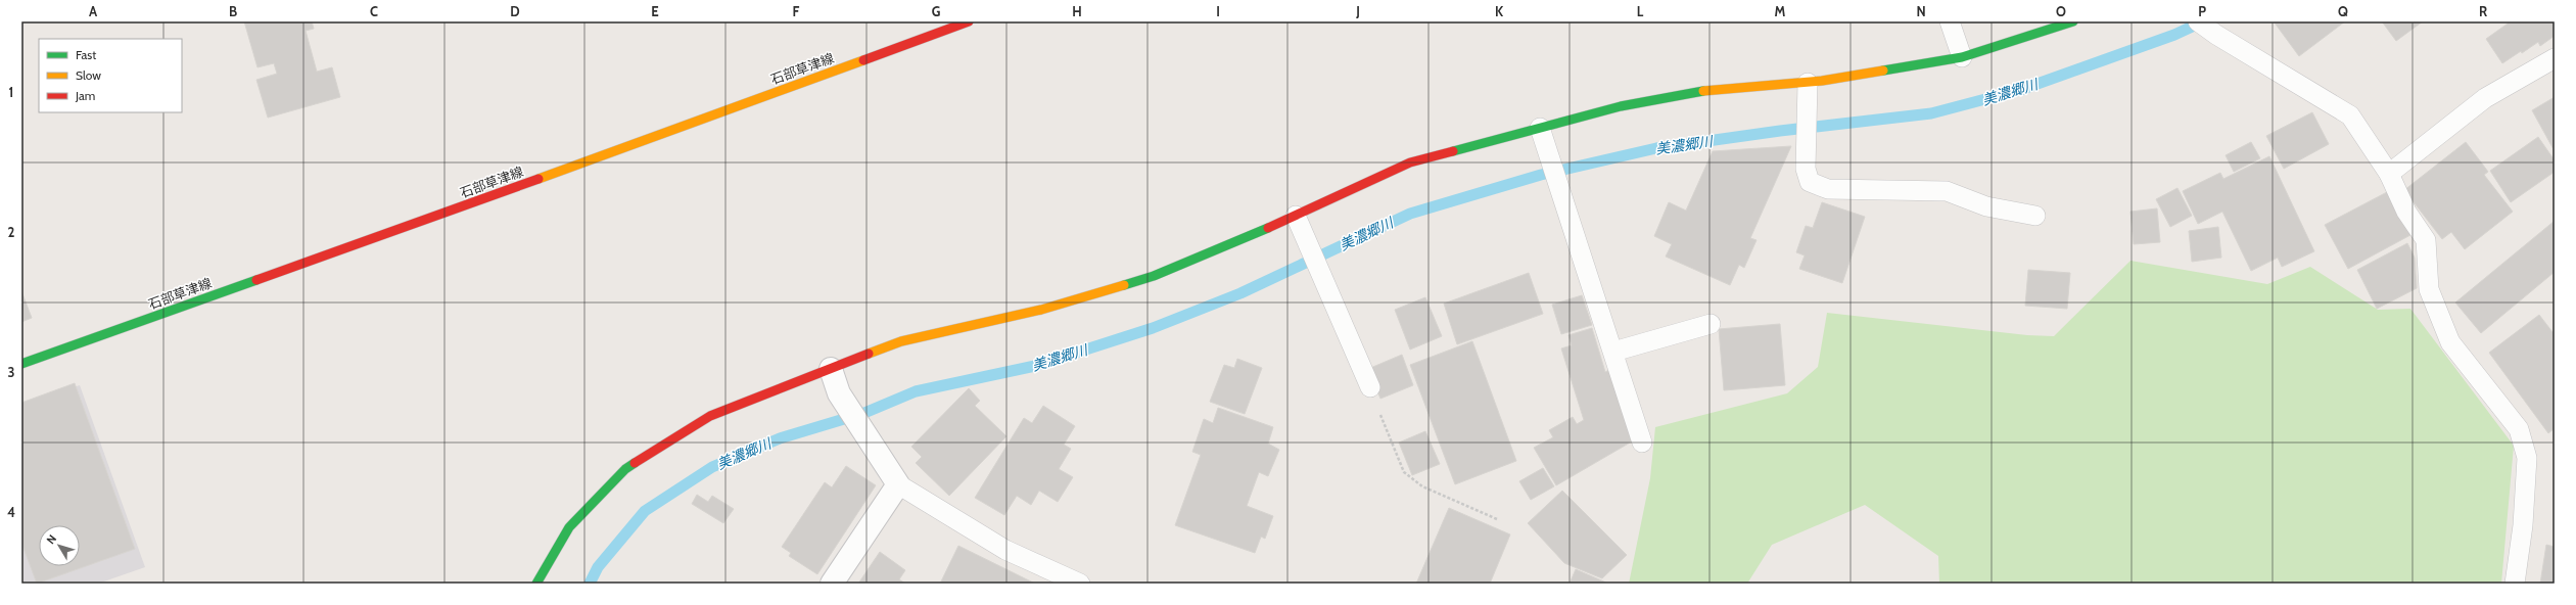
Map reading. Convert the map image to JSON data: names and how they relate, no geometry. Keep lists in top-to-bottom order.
{
  "streets": {
    "street": ["石部草津線"]
  },
  "water": ["美濃郷川"],
  "legend": ["Fast", "Slow", "Jam"],
  "north": "top left",
  "grid": {
    "columns": [
      "A",
      "B",
      "C",
      "D",
      "E",
      "F",
      "G",
      "H",
      "I",
      "J",
      "K",
      "L",
      "M",
      "N",
      "O",
      "P",
      "Q",
      "R"
    ],
    "rows": [
      "1",
      "2",
      "3",
      "4"
    ]
  }
}
